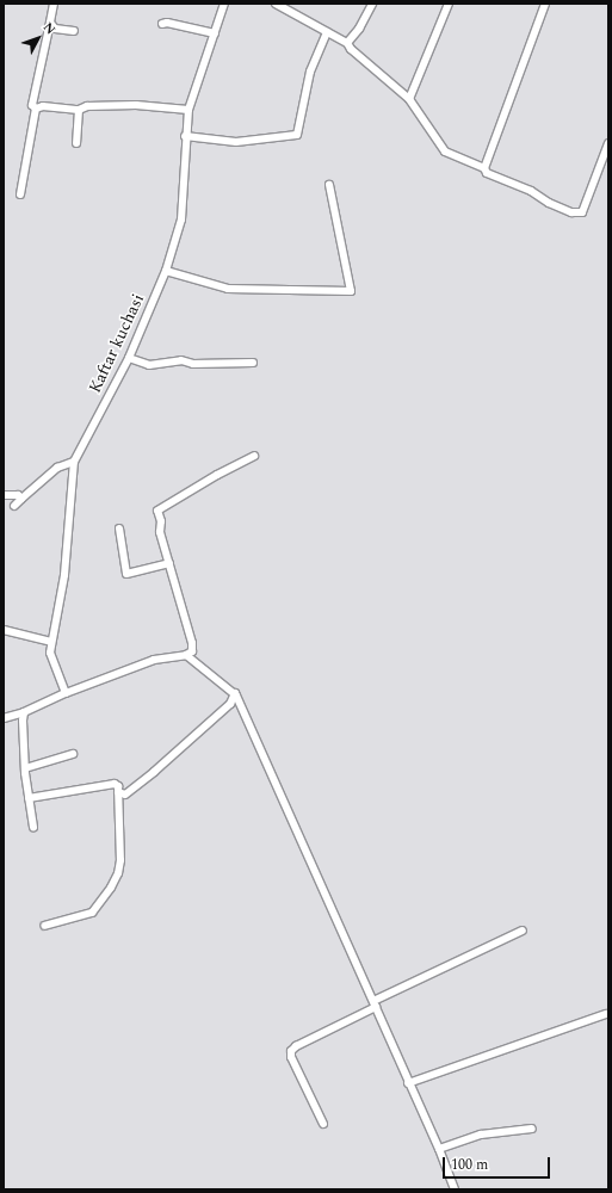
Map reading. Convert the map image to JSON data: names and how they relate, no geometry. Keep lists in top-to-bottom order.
{
  "streets": {
    "street": ["Kaftar kuchasi"]
  },
  "scale_bar": "100 m",
  "north": "top right"
}
